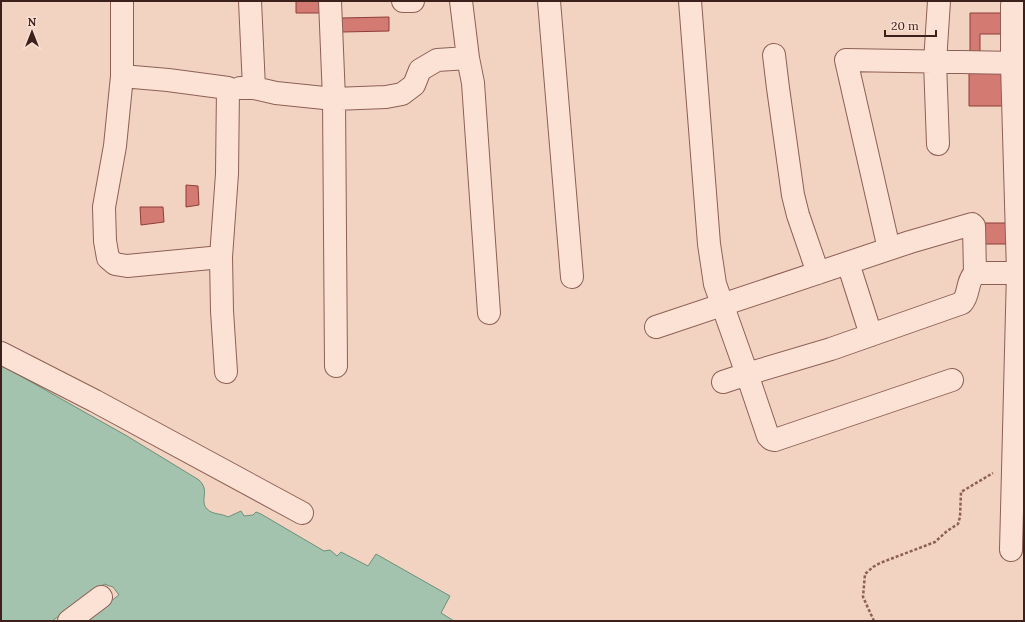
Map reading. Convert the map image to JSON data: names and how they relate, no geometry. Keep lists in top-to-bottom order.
{
  "scale_bar": "20 m",
  "north": "top"
}
